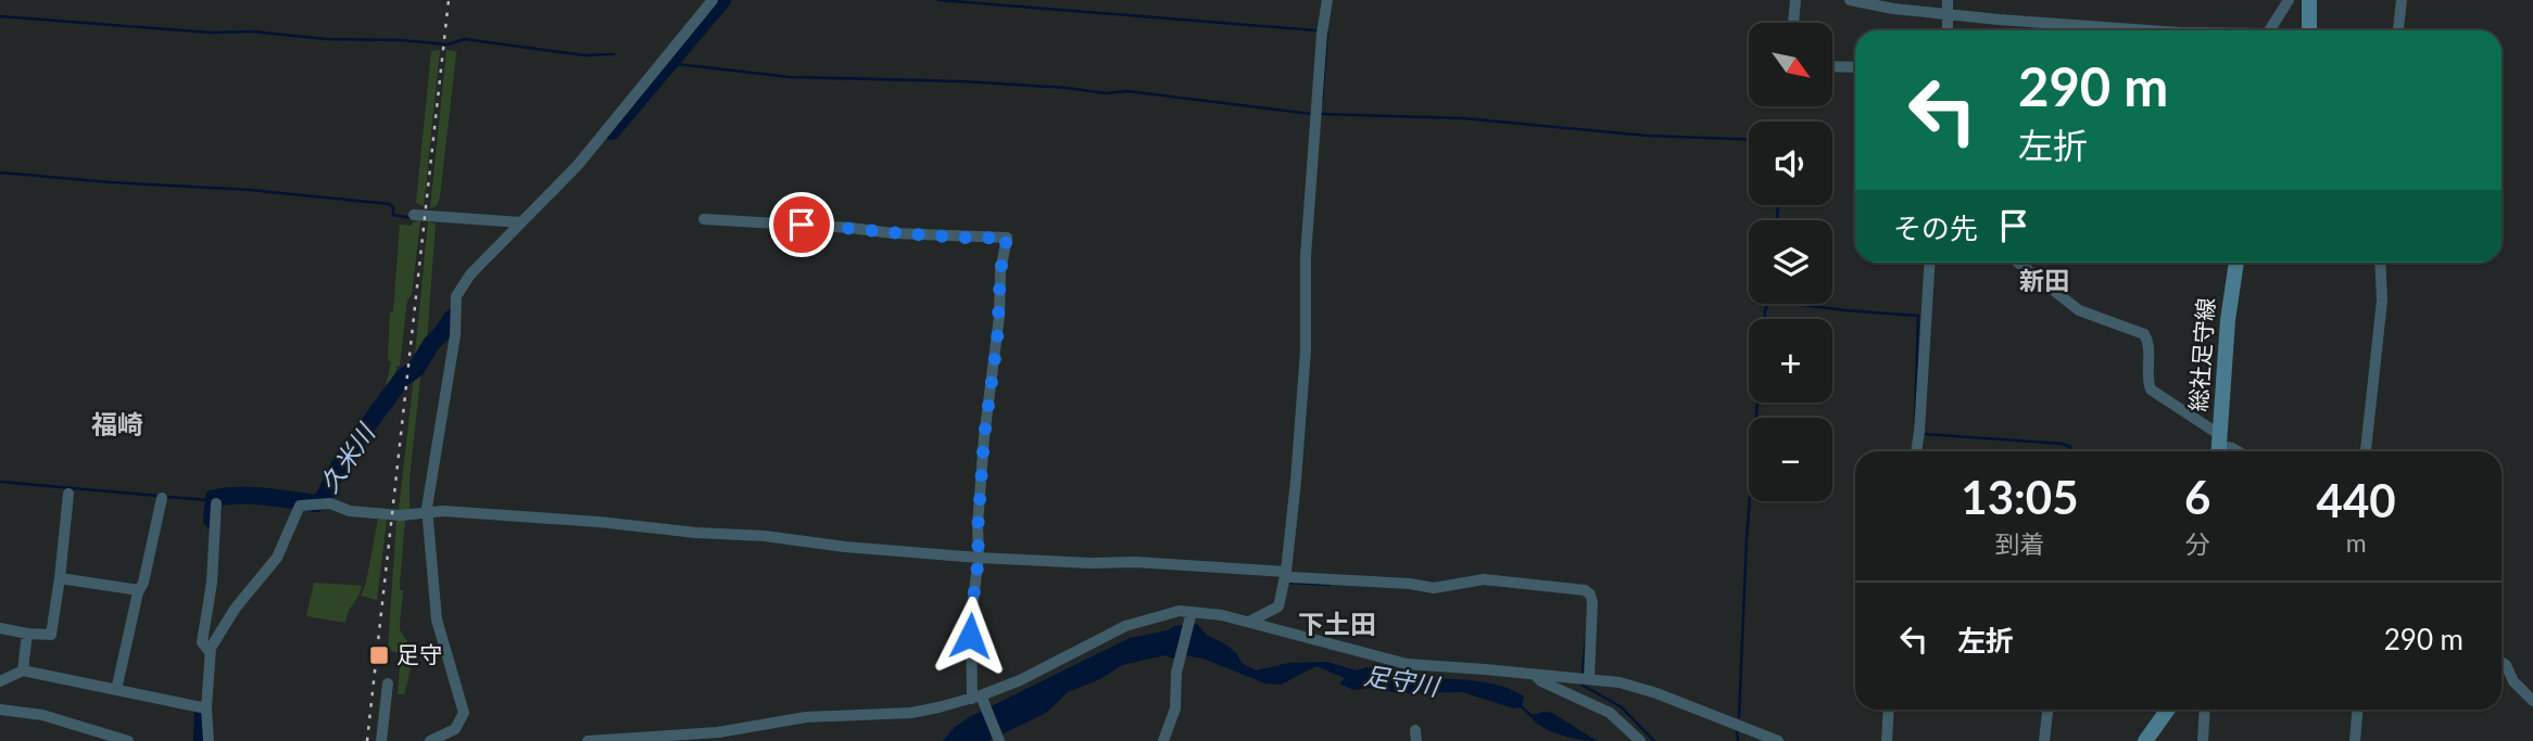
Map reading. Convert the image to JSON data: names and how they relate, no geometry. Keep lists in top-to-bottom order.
{
  "streets": {
    "main road": ["総社足守線"]
  },
  "districts": ["新田", "福崎", "下土田"],
  "water": ["久米川", "足守川"],
  "places": {
    "transit": ["足守"]
  },
  "north": "bottom right",
  "page": {
    "map_buttons": ["+", "−"],
    "turn": ["290 m", "左折"],
    "then": "その先",
    "eta": [
      "13:05",
      "到着",
      "6",
      "分",
      "440",
      "m"
    ],
    "list": [
      {
        "name": "左折",
        "value": "290 m"
      }
    ]
  }
}
